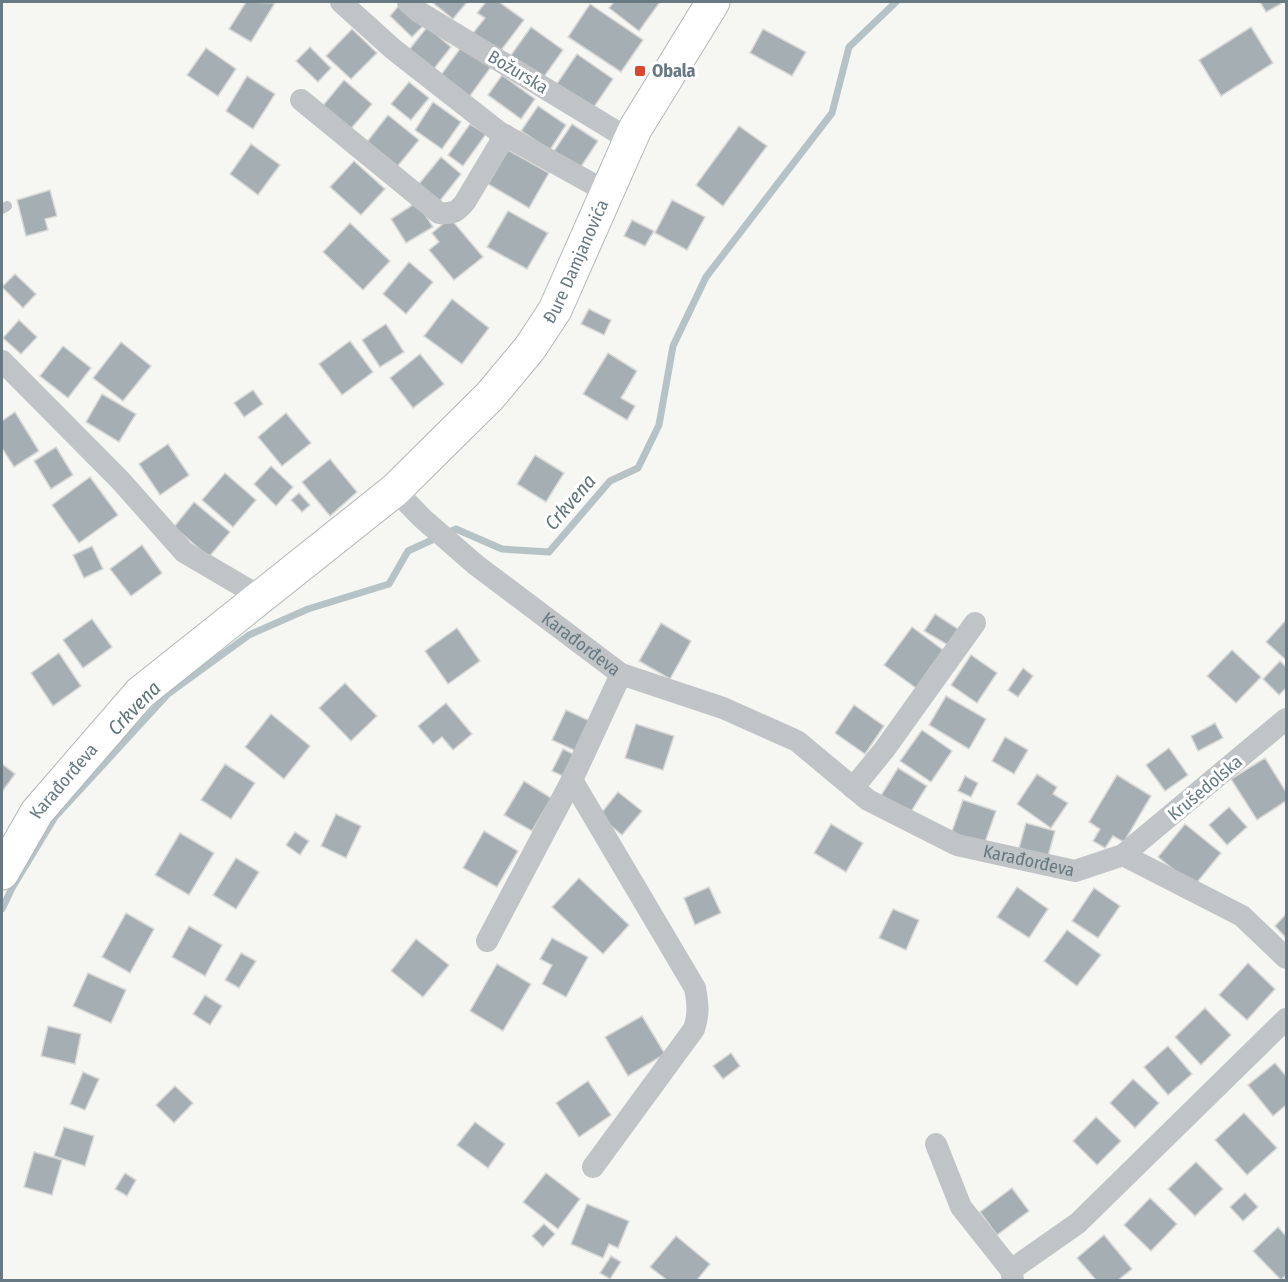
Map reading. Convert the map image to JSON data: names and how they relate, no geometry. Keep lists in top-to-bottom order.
{
  "streets": {
    "main road": ["Đure Damjanovića", "Karađorđeva"],
    "street": ["Božurska", "Krušedolska"]
  },
  "crossings": [
    ["Božurska", "Đure Damjanovića"],
    ["Đure Damjanovića", "Karađorđeva"],
    ["Karađorđeva", "Krušedolska"]
  ],
  "water": ["Crkvena"],
  "places": {
    "transit": ["Obala"]
  }
}
